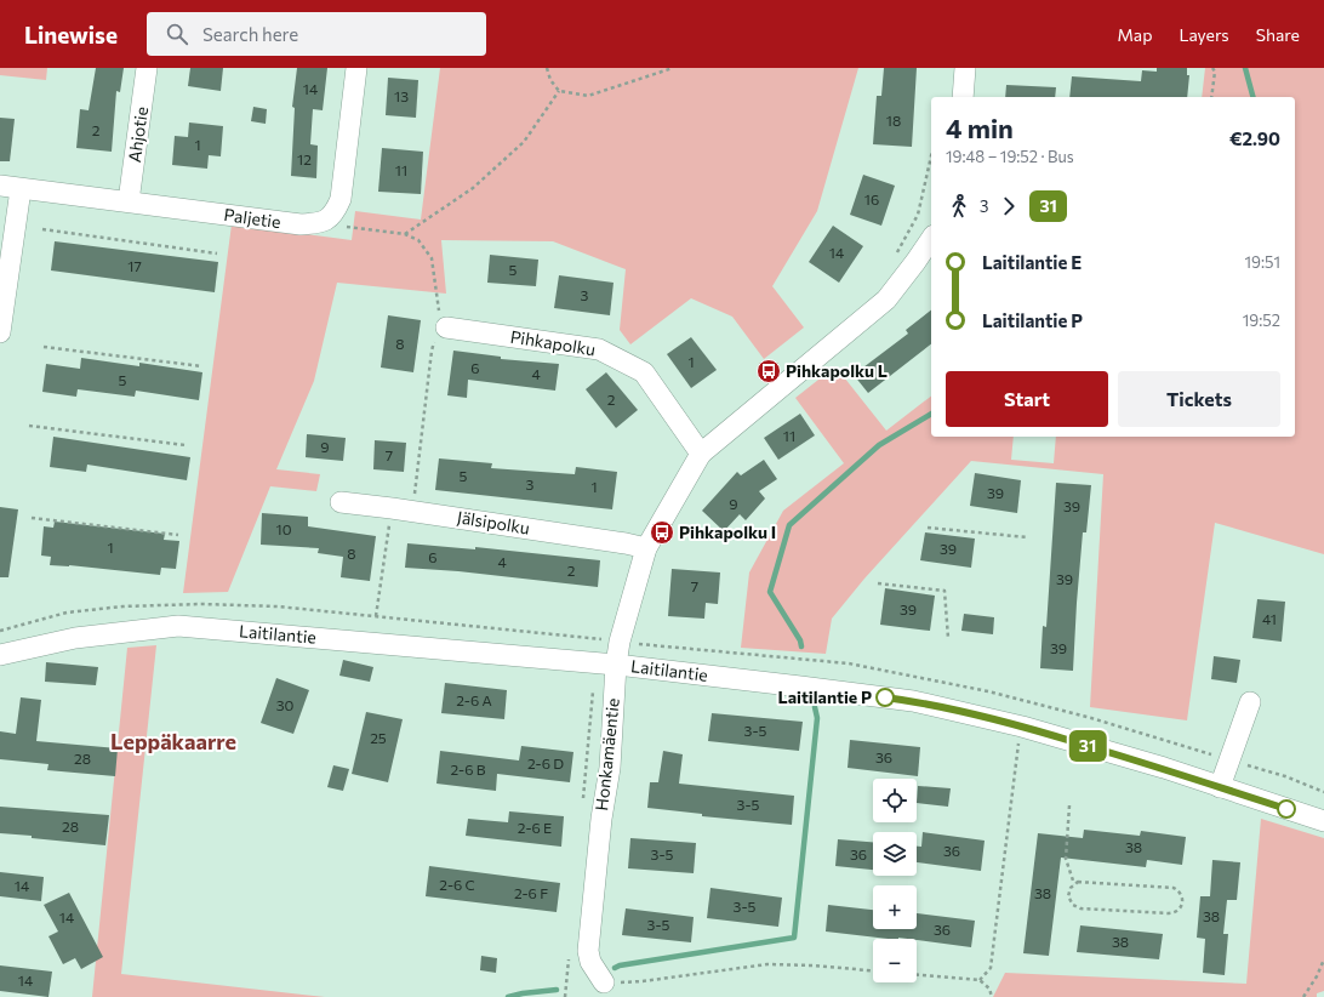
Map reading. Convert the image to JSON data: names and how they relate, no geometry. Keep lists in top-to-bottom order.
{
  "streets": {
    "street": [
      "Ahjotie",
      "Paljetie",
      "Pihkapolku",
      "Jälsipolku",
      "Laitilantie",
      "Honkamäentie"
    ]
  },
  "crossings": [
    ["Ahjotie", "Paljetie"],
    ["Pihkapolku", "Honkamäentie"],
    ["Jälsipolku", "Honkamäentie"],
    ["Laitilantie", "Honkamäentie"]
  ],
  "districts": ["Leppäkaarre"],
  "places": {
    "bus stop": ["Pihkapolku L", "Pihkapolku I"],
    "other": ["Laitilantie P"]
  },
  "lines": ["bus line 31"],
  "house_numbers": [
    "14",
    "13",
    "18",
    "2",
    "1",
    "12",
    "11",
    "16",
    "14",
    "17",
    "5",
    "3",
    "8",
    "1",
    "6",
    "4",
    "5",
    "2",
    "11",
    "9",
    "7",
    "5",
    "3",
    "1",
    "39",
    "9",
    "39",
    "10",
    "1",
    "39",
    "8",
    "6",
    "4",
    "2",
    "39",
    "7",
    "39",
    "41",
    "39",
    "2-6 A",
    "30",
    "3-5",
    "25",
    "36",
    "28",
    "2-6 D",
    "2-6 B",
    "3-5",
    "28",
    "2-6 E",
    "38",
    "36",
    "3-5",
    "36",
    "2-6 C",
    "14",
    "2-6 F",
    "38",
    "3-5",
    "38",
    "14",
    "3-5",
    "36",
    "38",
    "14"
  ],
  "page": {
    "header": "Linewise",
    "search": "Search here",
    "nav": ["Map", "Layers", "Share"],
    "on_map": "31",
    "heading": ["4 min", "19:48 – 19:52 · Bus", "€2.90"],
    "legs": ["3", "31"],
    "list": [
      {
        "name": "Laitilantie E",
        "value": "19:51"
      },
      {
        "name": "Laitilantie P",
        "value": "19:52"
      }
    ],
    "buttons": ["Start", "Tickets"],
    "map_buttons": ["+", "−"]
  }
}
